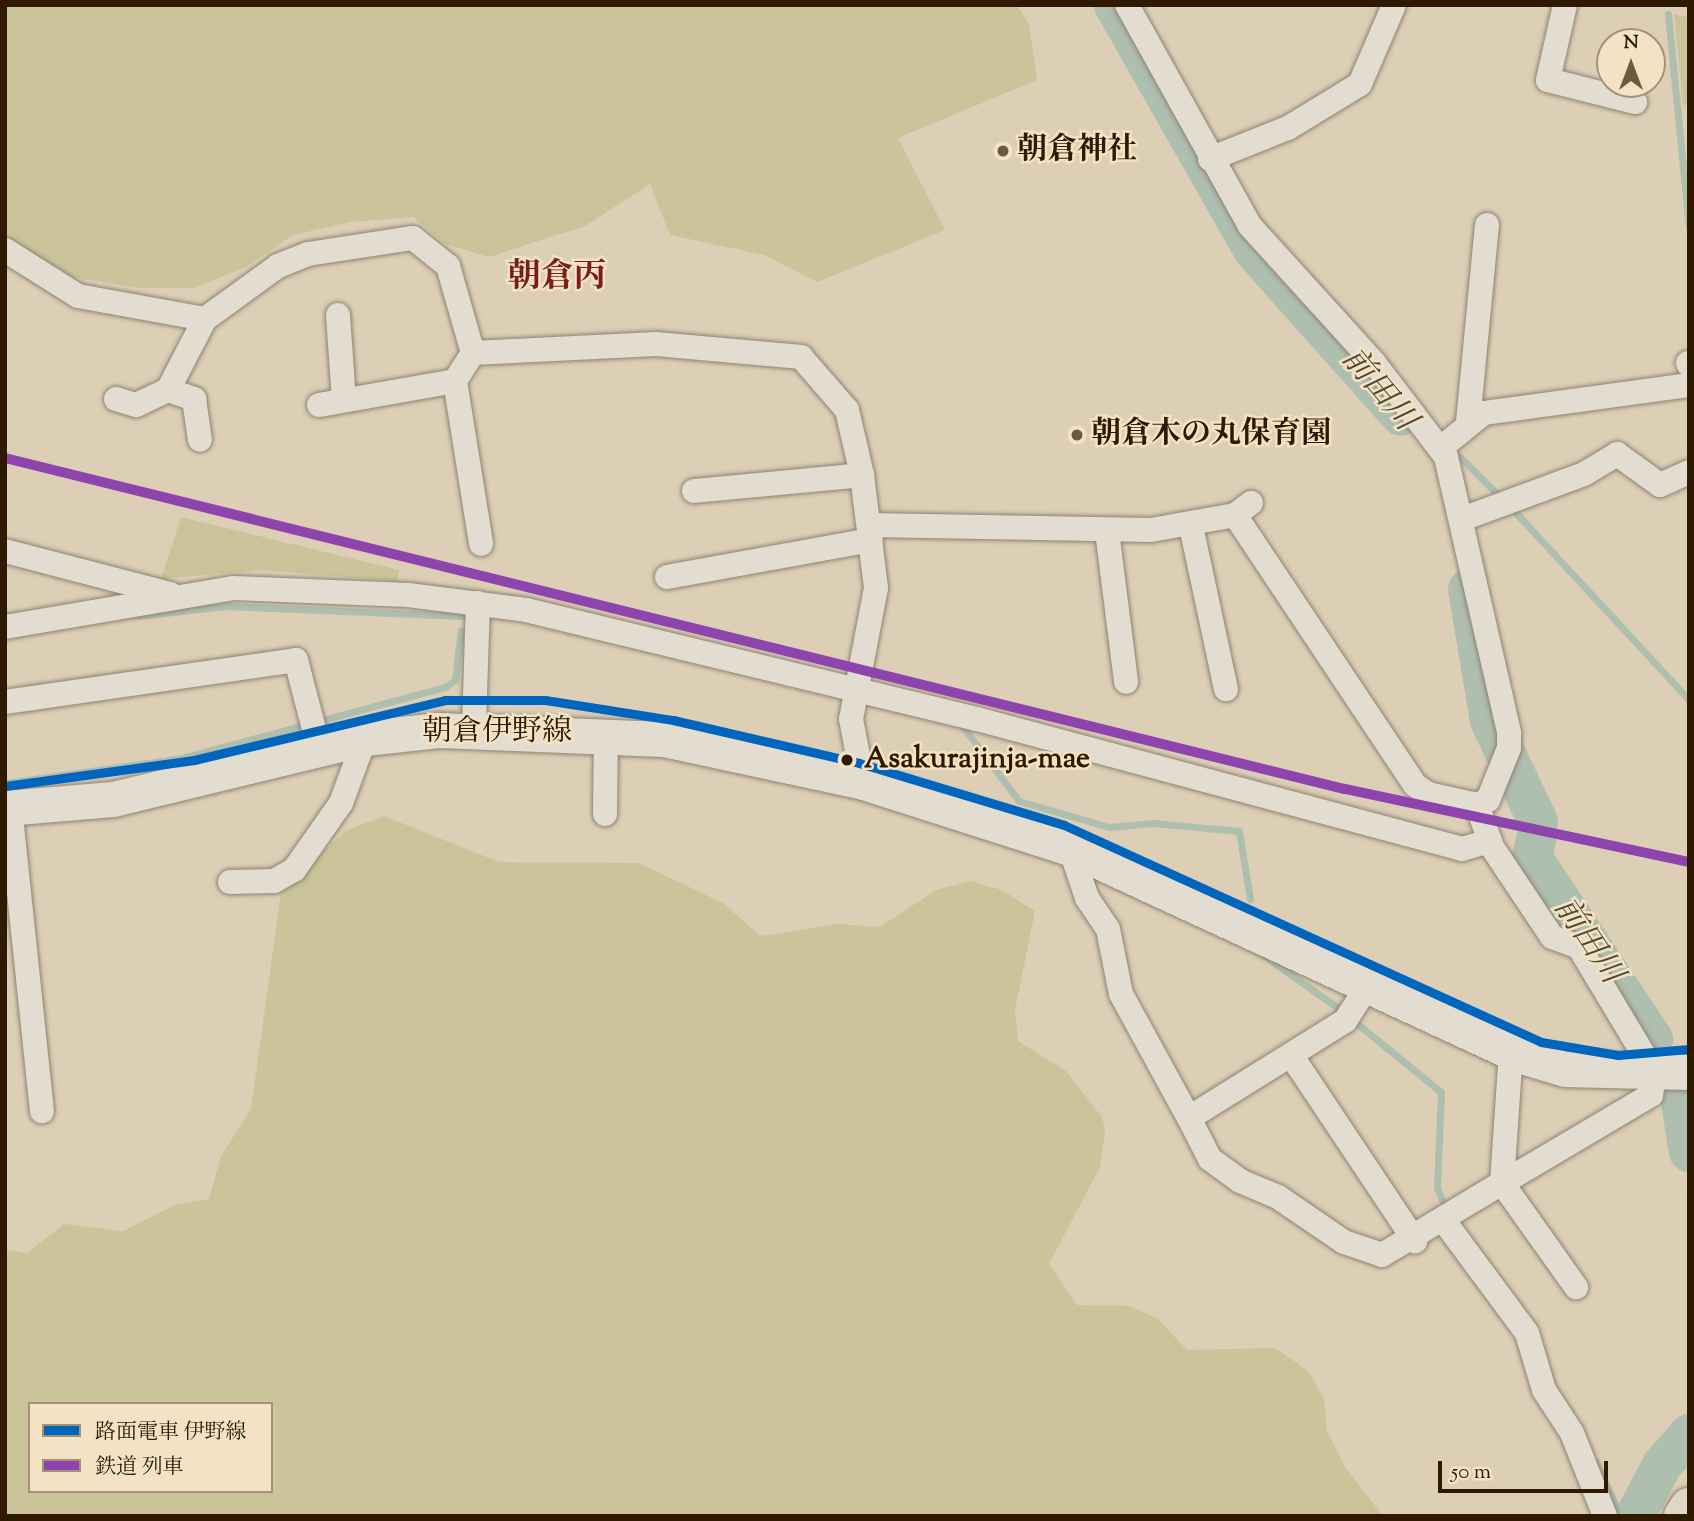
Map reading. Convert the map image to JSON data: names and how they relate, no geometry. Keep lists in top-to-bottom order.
{
  "streets": {
    "main road": ["朝倉伊野線"]
  },
  "districts": ["朝倉丙"],
  "water": ["前田川"],
  "places": ["朝倉神社", "朝倉木の丸保育園", "Asakurajinja-mae"],
  "lines": ["rail line 列車", "tram line 伊野線"],
  "legend": ["路面電車 伊野線", "鉄道 列車"],
  "scale_bar": "50 m",
  "north": "top"
}
